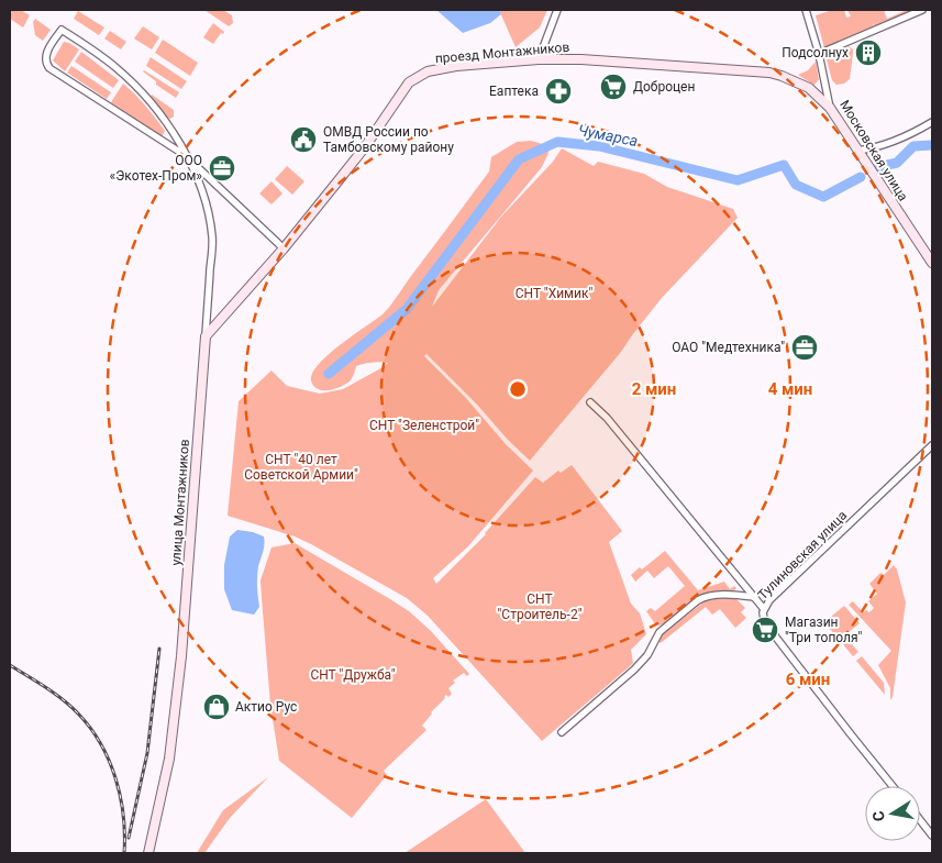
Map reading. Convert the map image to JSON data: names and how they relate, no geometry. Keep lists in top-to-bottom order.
{
  "streets": {
    "main road": ["проезд Монтажников", "Московская улица", "улица Монтажников"],
    "street": ["Тулиновская улица"]
  },
  "crossings": [
    ["проезд Монтажников", "Московская улица"],
    ["проезд Монтажников", "улица Монтажников"]
  ],
  "water": ["Чумарса"],
  "parks": [
    "СНТ \"Химик\"",
    "СНТ \"Зеленстрой\"",
    "СНТ \"40 лет Советской Армии\"",
    "СНТ \"Строитель-2\"",
    "СНТ \"Дружба\""
  ],
  "places": {
    "building": ["Подсолнух"],
    "supermarket": ["Доброцен", "Магазин \"Три тополя\""],
    "pharmacy": ["Еаптека"],
    "public building": ["ОМВД России по Тамбовскому району"],
    "office": ["ООО «Экотех-Пром»", "ОАО \"Медтехника\""],
    "shop": ["Актио Рус"]
  },
  "north": "left",
  "rings": ["2 мин", "4 мин", "6 мин"]
}
